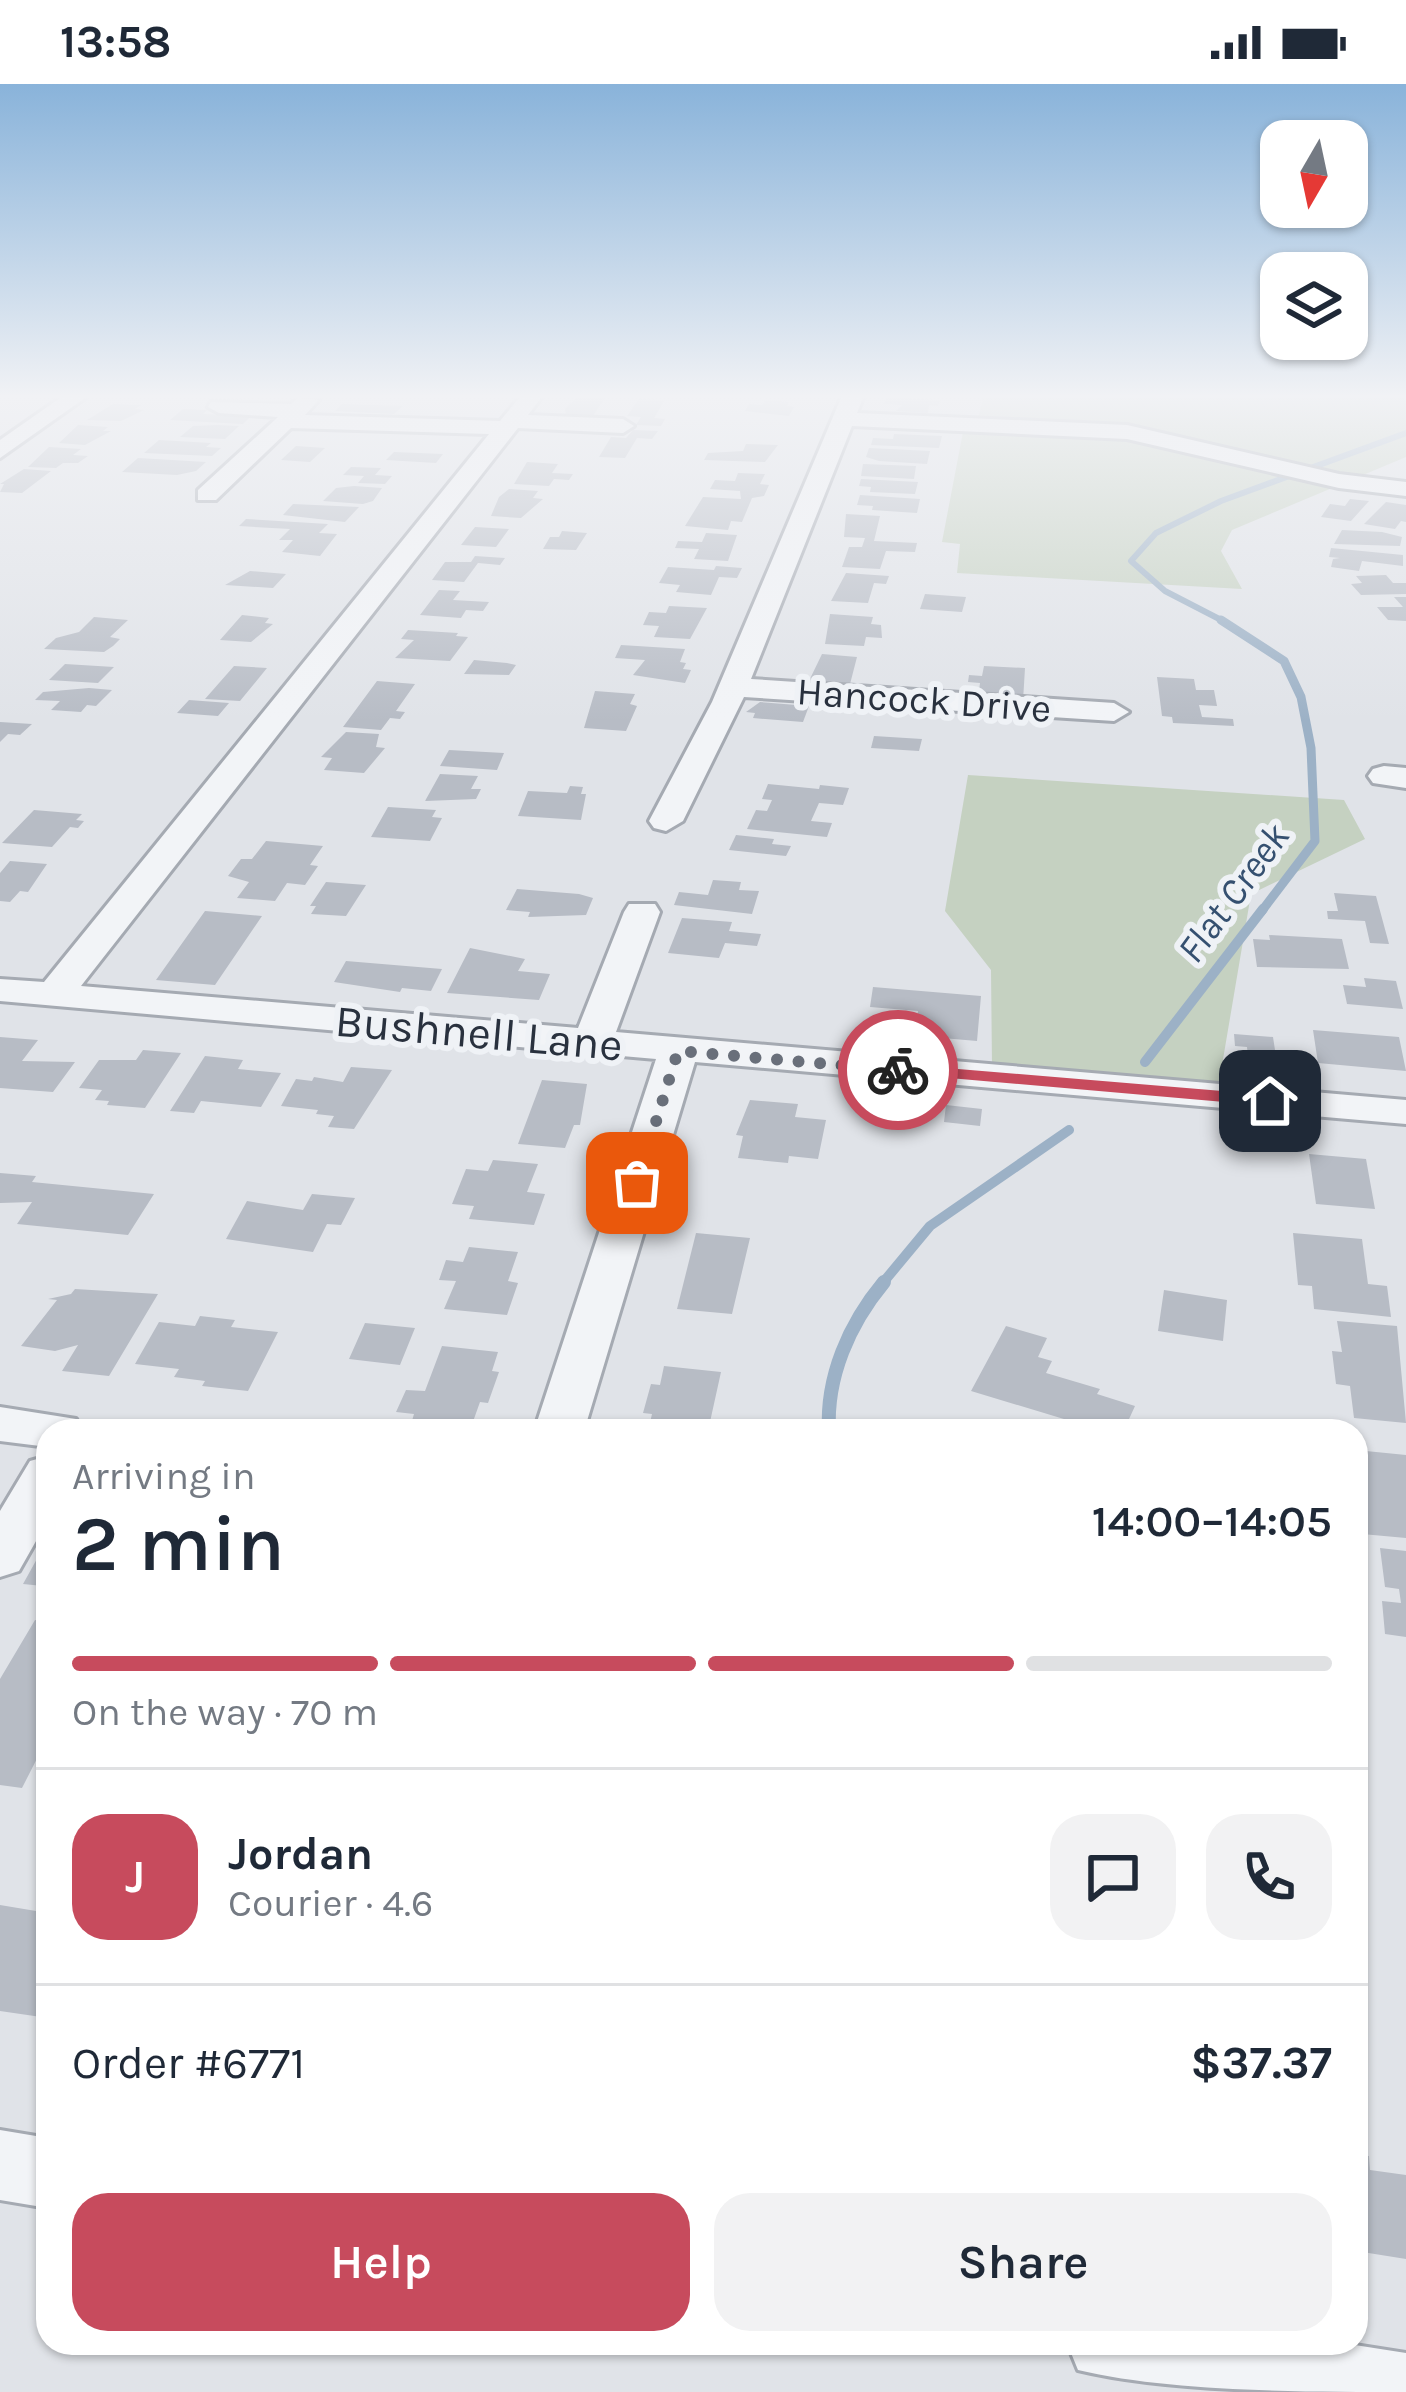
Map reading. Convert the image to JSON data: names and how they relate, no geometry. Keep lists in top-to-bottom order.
{
  "streets": {
    "street": ["Hancock Drive", "Bushnell Lane"]
  },
  "water": ["Flat Creek"],
  "north": "bottom",
  "page": {
    "status": "13:58",
    "heading": ["2 min", "Arriving in", "14:00–14:05"],
    "panel": [
      "Jordan",
      "Courier · 4.6",
      "Order #6771",
      "$37.37"
    ],
    "bar": "On the way · 70 m",
    "round": "J",
    "buttons": ["Help", "Share"]
  }
}
